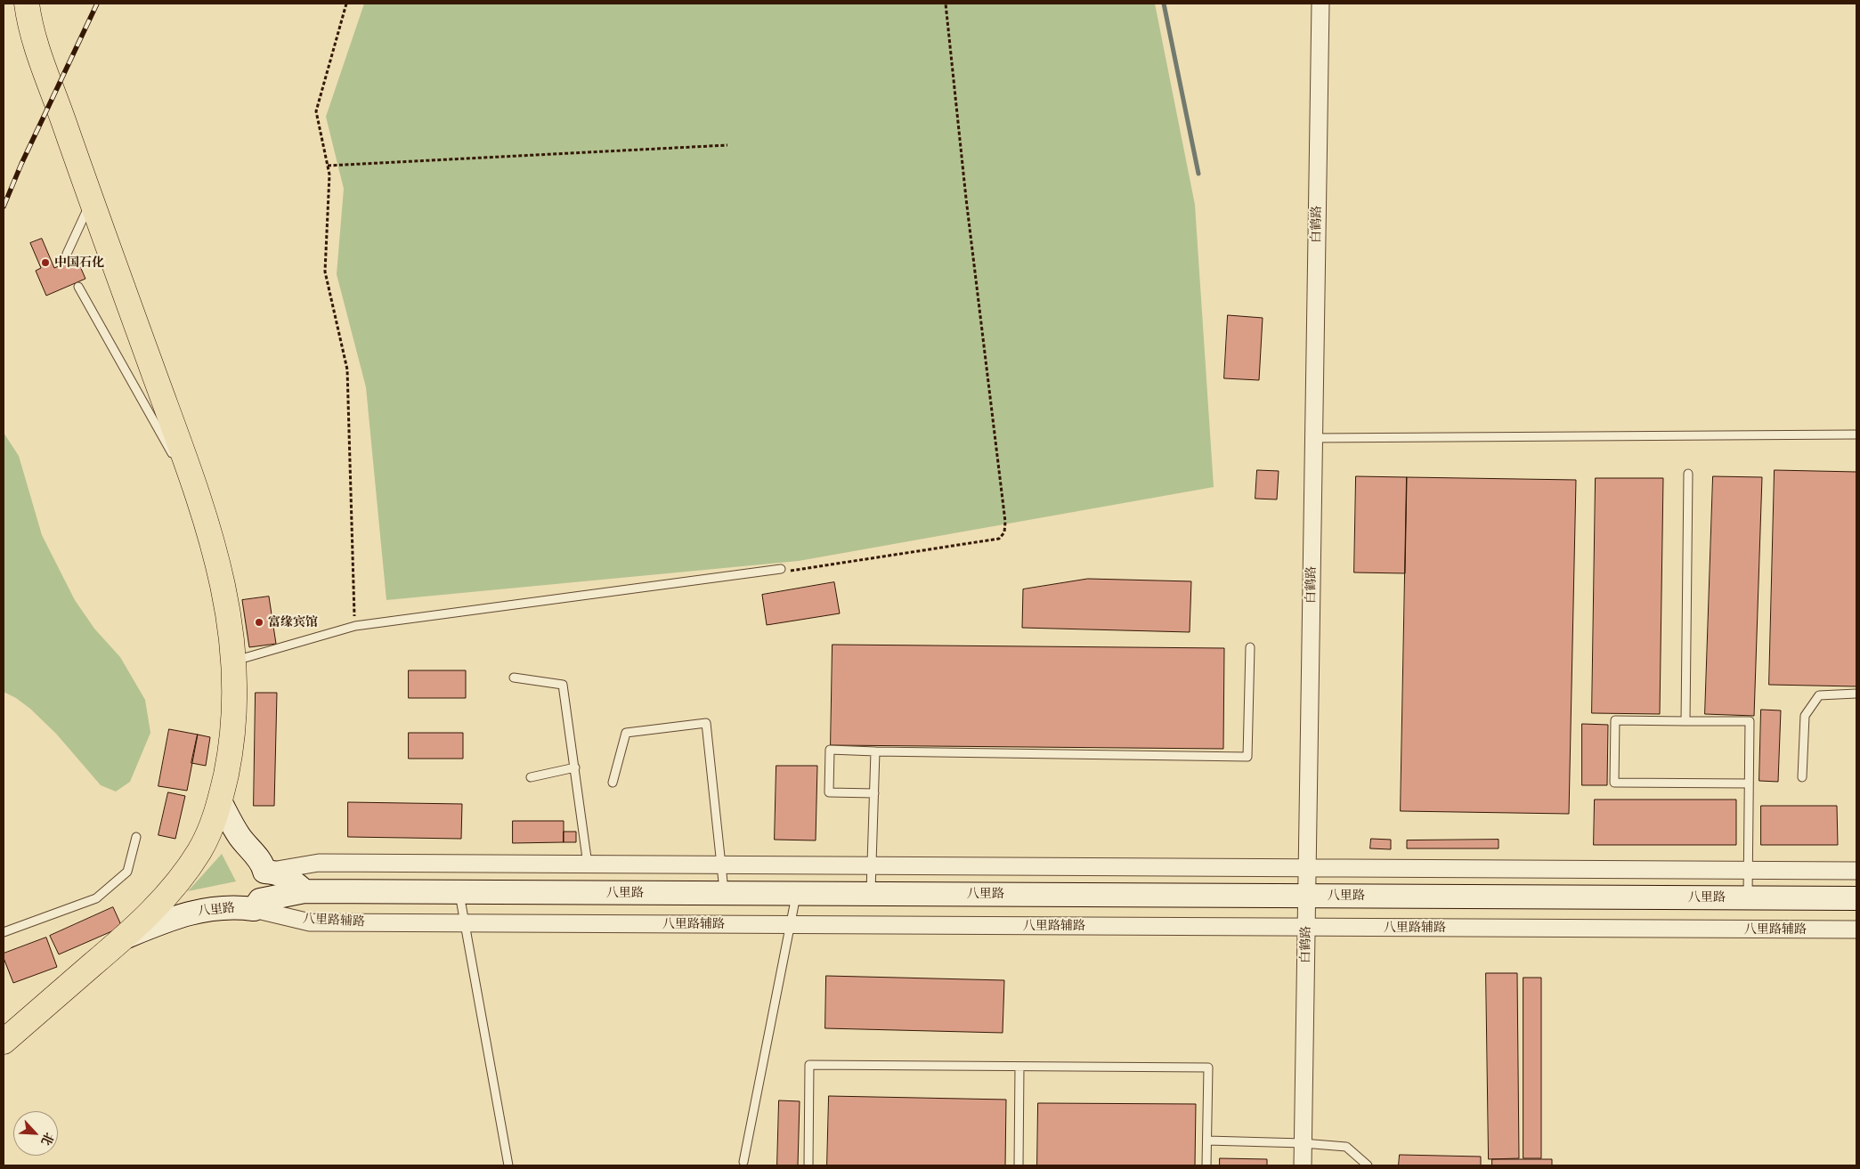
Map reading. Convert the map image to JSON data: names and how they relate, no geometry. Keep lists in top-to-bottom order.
{
  "streets": {
    "main road": ["八里路"],
    "street": ["白鹤路", "八里路辅路"]
  },
  "crossings": [
    ["白鹤路", "八里路"],
    ["白鹤路", "八里路辅路"],
    ["八里路", "八里路辅路"]
  ],
  "places": ["中国石化", "富缘宾馆"],
  "north": "bottom right"
}
